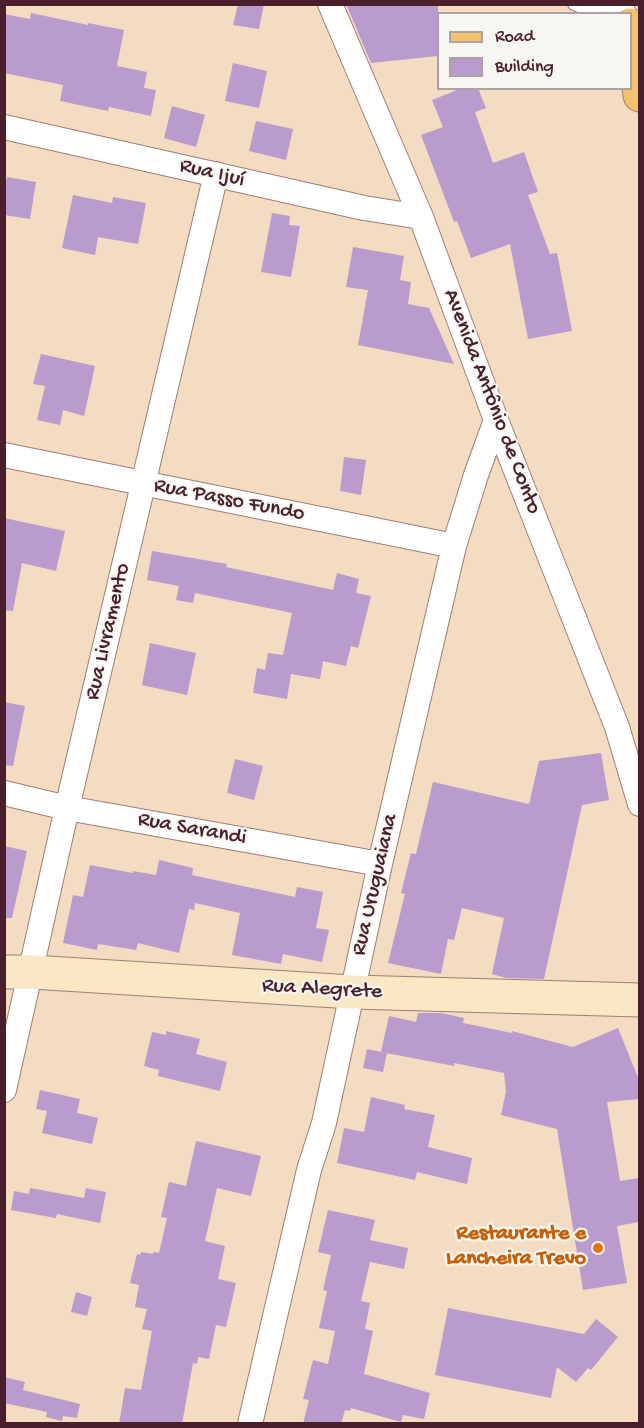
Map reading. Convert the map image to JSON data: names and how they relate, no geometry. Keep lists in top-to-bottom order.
{
  "streets": {
    "street": [
      "Rua Ijuí",
      "Avenida Antônio de Conto",
      "Rua Passo Fundo",
      "Rua Livramento",
      "Rua Sarandi",
      "Rua Uruguaiana",
      "Rua Alegrete"
    ]
  },
  "crossings": [
    ["Rua Ijuí", "Avenida Antônio de Conto"],
    ["Rua Ijuí", "Rua Livramento"],
    ["Avenida Antônio de Conto", "Rua Uruguaiana"],
    ["Rua Passo Fundo", "Rua Livramento"],
    ["Rua Passo Fundo", "Rua Uruguaiana"],
    ["Rua Livramento", "Rua Sarandi"],
    ["Rua Livramento", "Rua Alegrete"],
    ["Rua Sarandi", "Rua Uruguaiana"],
    ["Rua Uruguaiana", "Rua Alegrete"]
  ],
  "places": ["Restaurante e Lancheira Trevo"],
  "legend": ["Road", "Building"]
}
